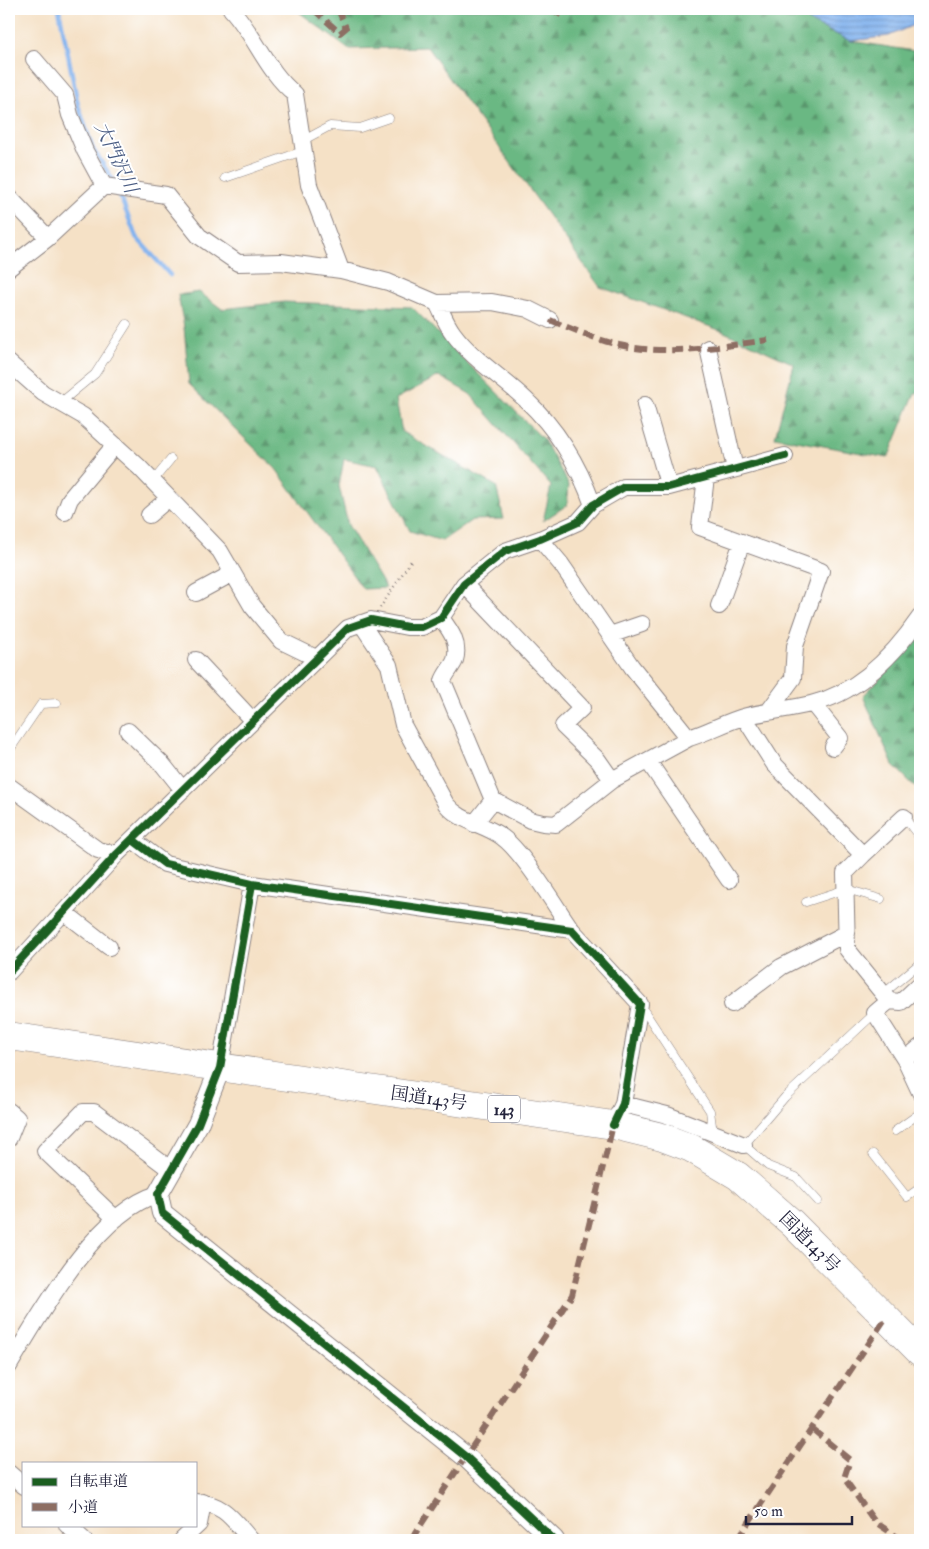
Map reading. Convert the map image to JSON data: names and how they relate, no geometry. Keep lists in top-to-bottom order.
{
  "streets": {
    "highway": ["国道143号", "143"]
  },
  "water": ["大門沢川"],
  "legend": ["自転車道", "小道"],
  "scale_bar": "50 m"
}
